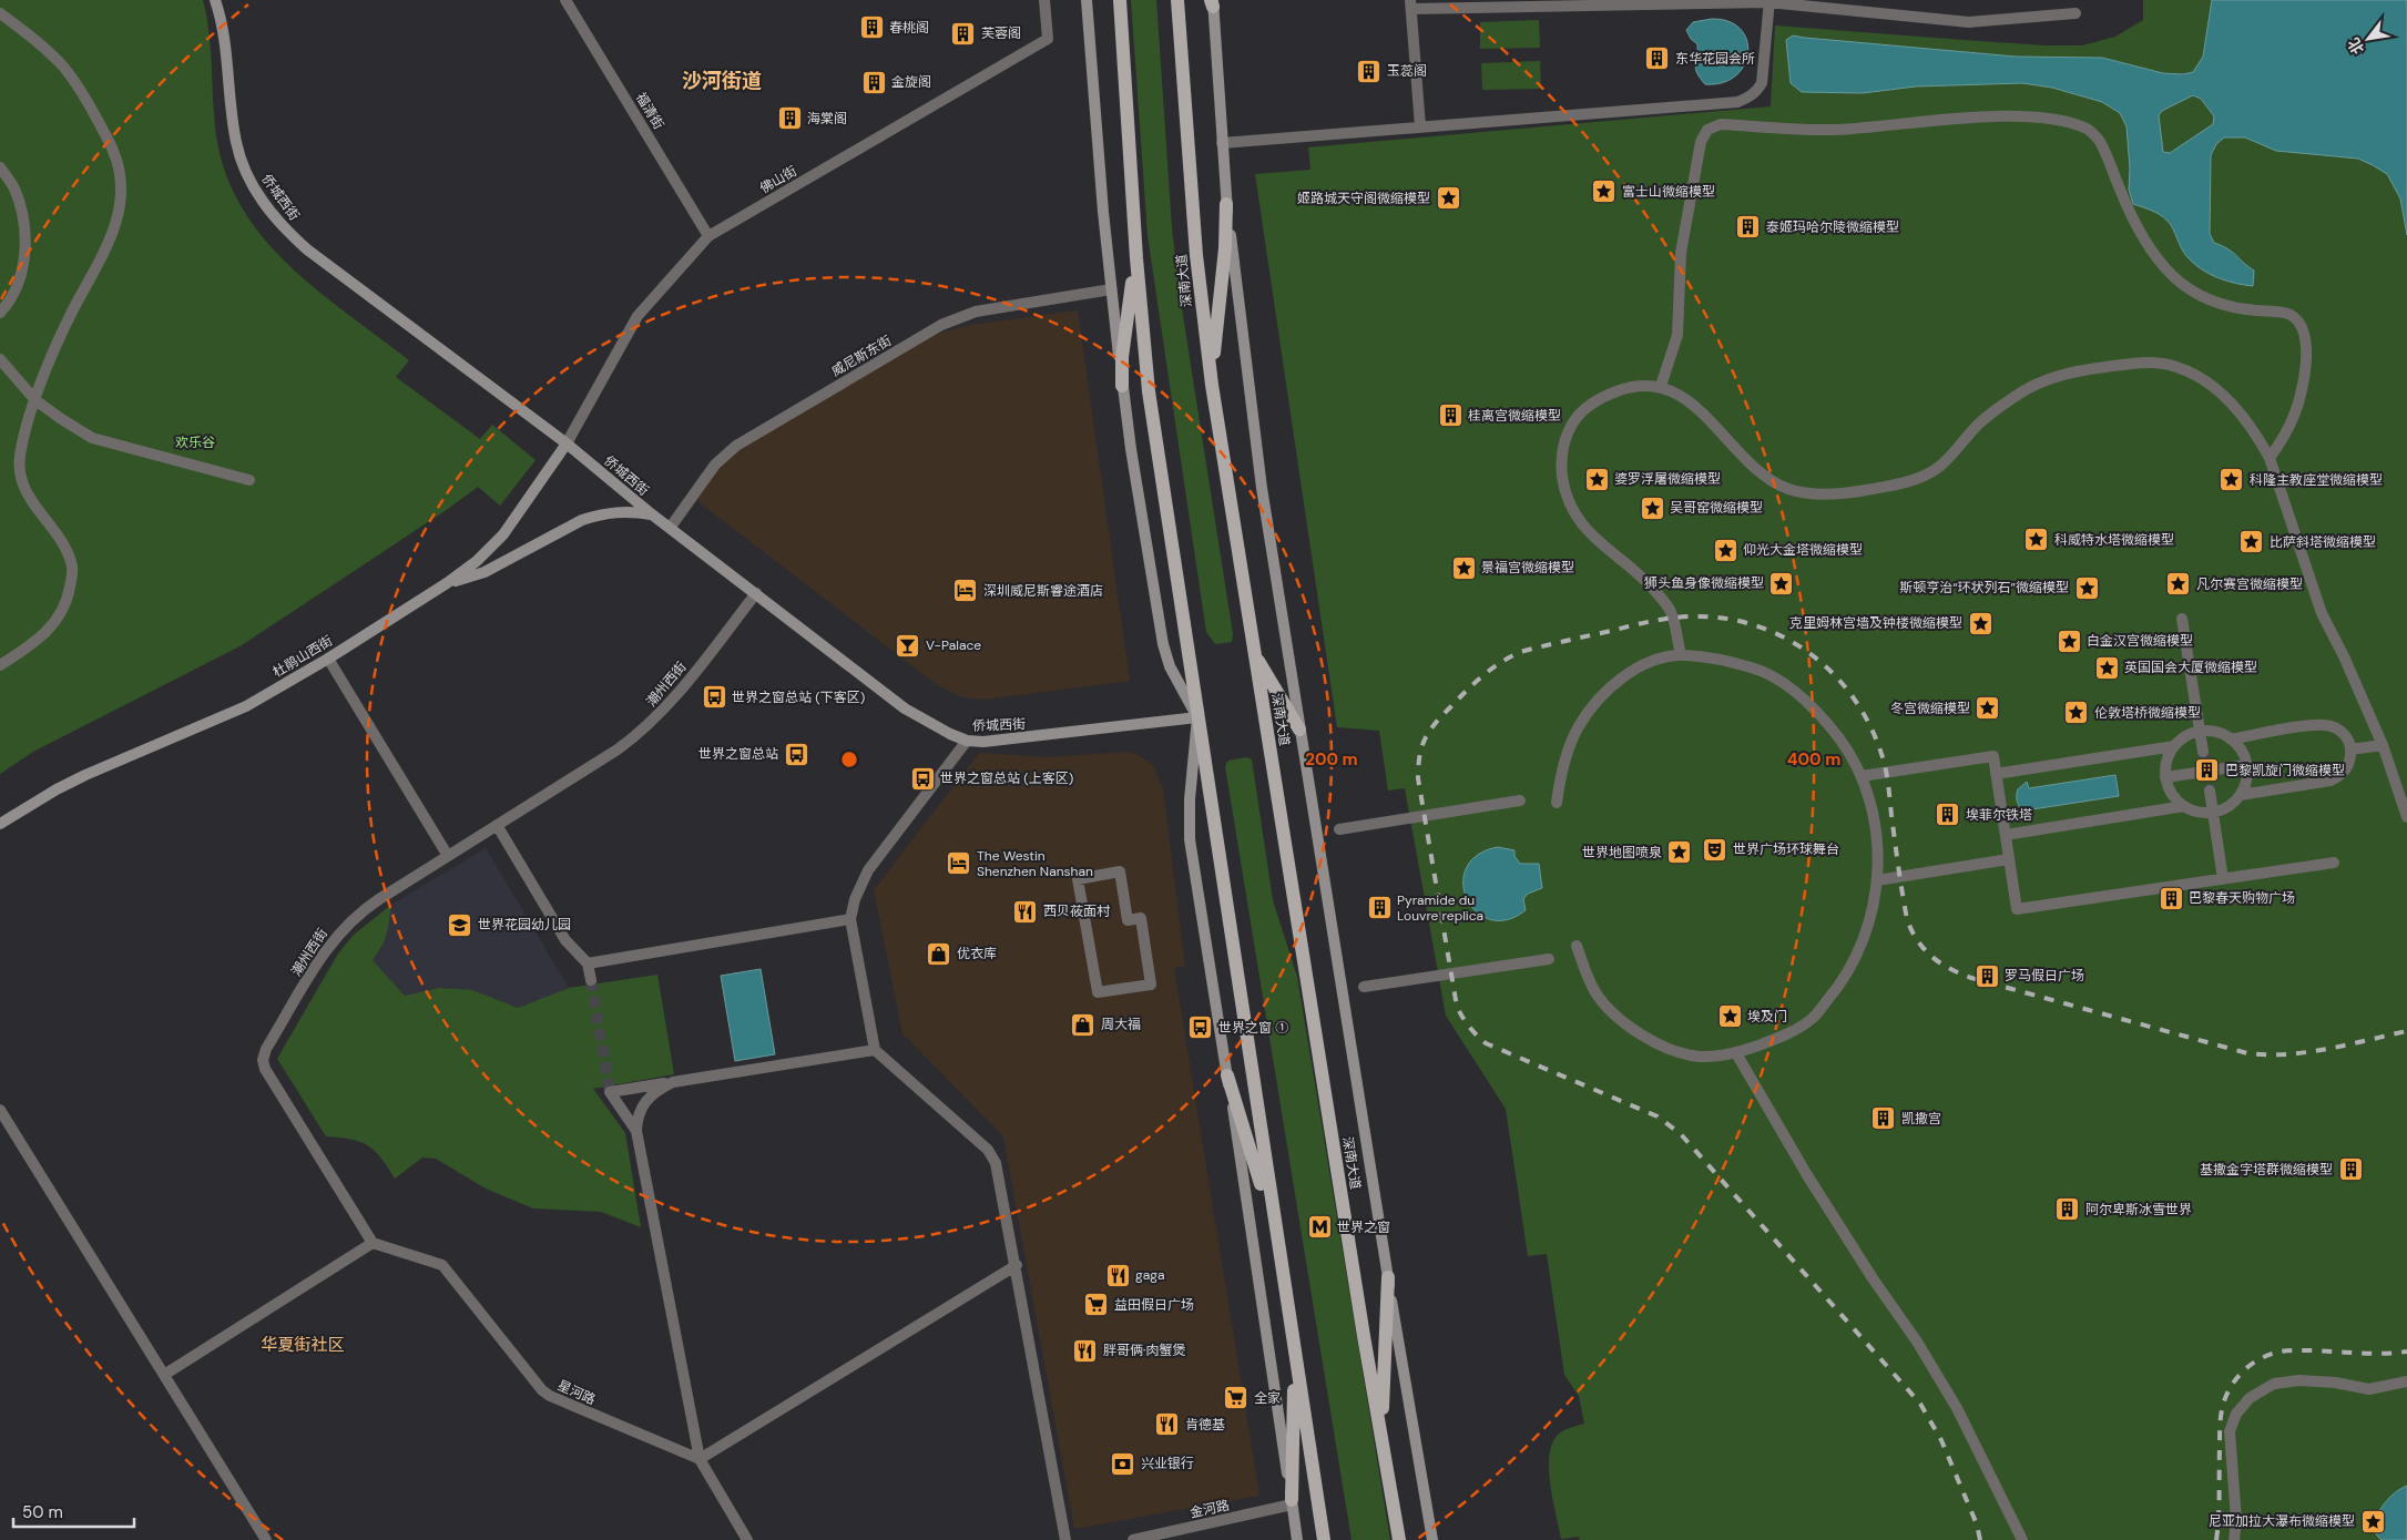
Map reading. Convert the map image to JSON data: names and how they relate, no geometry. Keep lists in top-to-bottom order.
{
  "streets": {
    "main road": ["侨城西街", "深南大道", "杜鹃山西街"],
    "street": [
      "福清街",
      "佛山街",
      "威尼斯东街",
      "潮州西街",
      "星河路",
      "金河路"
    ]
  },
  "crossings": [
    ["福清街", "佛山街"],
    ["佛山街", "侨城西街"],
    ["佛山街", "杜鹃山西街"],
    ["侨城西街", "威尼斯东街"],
    ["侨城西街", "杜鹃山西街"],
    ["侨城西街", "潮州西街"],
    ["潮州西街", "星河路"]
  ],
  "districts": ["沙河街道", "华夏街社区"],
  "parks": ["欢乐谷"],
  "places": {
    "building": [
      "春桃阁",
      "芙蓉阁",
      "东华花园会所",
      "玉蕊阁",
      "金旋阁",
      "海棠阁",
      "泰姬玛哈尔陵微缩模型",
      "桂离宫微缩模型",
      "巴黎凯旋门微缩模型",
      "埃菲尔铁塔",
      "巴黎春天购物广场",
      "Pyramide du Louvre replica",
      "罗马假日广场",
      "凯撒宫",
      "基撒金字塔群微缩模型",
      "阿尔卑斯冰雪世界"
    ],
    "place": [
      "富士山微缩模型",
      "姬路城天守阁微缩模型",
      "婆罗浮屠微缩模型",
      "科隆主教座堂微缩模型",
      "吴哥窑微缩模型",
      "科威特水塔微缩模型",
      "比萨斜塔微缩模型",
      "仰光大金塔微缩模型",
      "景福宫微缩模型",
      "狮头鱼身像微缩模型",
      "凡尔赛宫微缩模型",
      "斯顿亨治“环状列石”微缩模型",
      "克里姆林宫墙及钟楼微缩模型",
      "白金汉宫微缩模型",
      "英国国会大厦微缩模型",
      "冬宫微缩模型",
      "伦敦塔桥微缩模型",
      "世界地图喷泉",
      "埃及门",
      "尼亚加拉大瀑布微缩模型"
    ],
    "hotel": ["深圳威尼斯睿途酒店", "The Westin Shenzhen Nanshan"],
    "bar": ["V-Palace"],
    "bus stop": [
      "世界之窗总站 (下客区)",
      "世界之窗总站",
      "世界之窗总站 (上客区)",
      "世界之窗 ①"
    ],
    "theatre": ["世界广场环球舞台"],
    "restaurant": [
      "西贝莜面村",
      "gaga",
      "胖哥俩·肉蟹煲",
      "肯德基"
    ],
    "school or university": ["世界花园幼儿园"],
    "shop": ["优衣库", "周大福"],
    "metro station": ["世界之窗"],
    "supermarket": ["益田假日广场", "全家"],
    "bank": ["兴业银行"]
  },
  "scale_bar": "50 m",
  "north": "bottom left",
  "rings": ["200 m", "400 m"]
}
